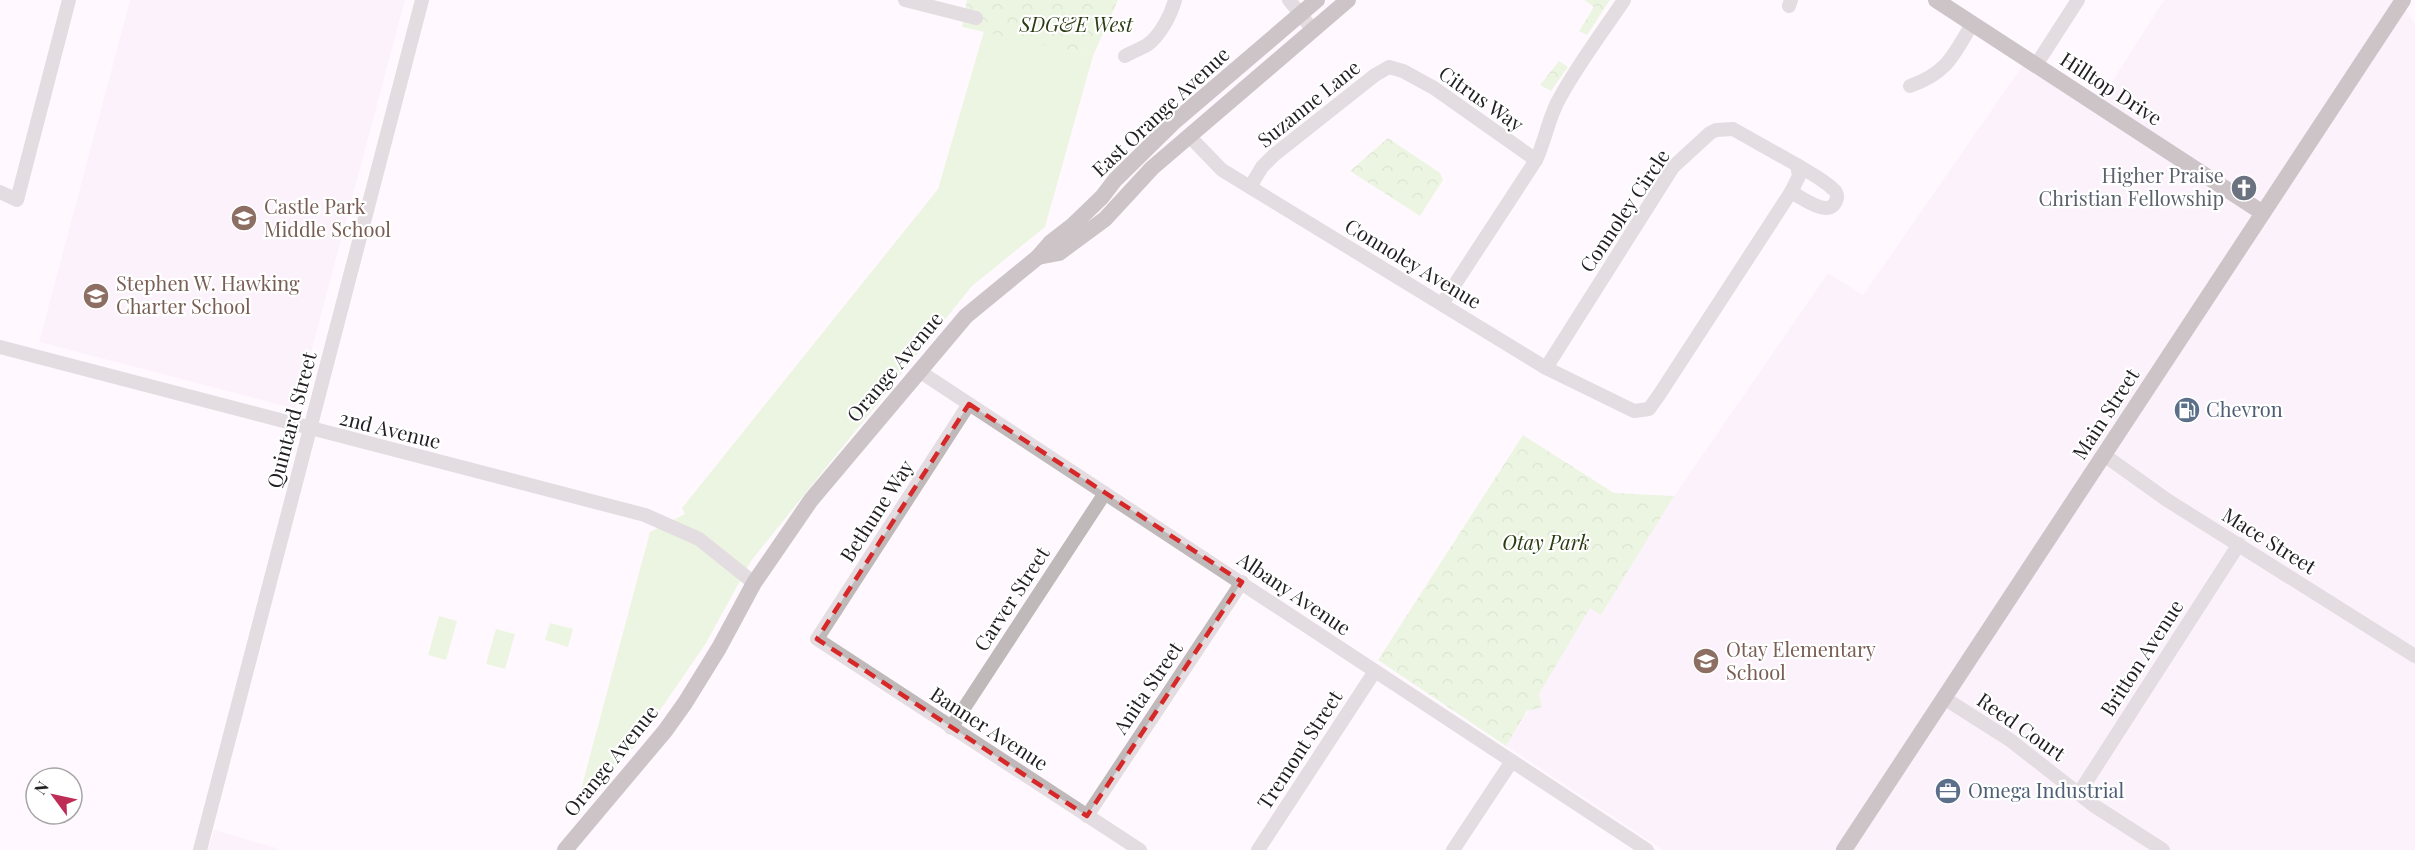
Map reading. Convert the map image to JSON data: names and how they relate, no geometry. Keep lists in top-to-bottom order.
{
  "streets": {
    "main road": [
      "Hilltop Drive",
      "East Orange Avenue",
      "Orange Avenue",
      "Main Street"
    ],
    "street": [
      "Citrus Way",
      "Suzanne Lane",
      "Connoley Circle",
      "Connoley Avenue",
      "Quintard Street",
      "2nd Avenue",
      "Bethune Way",
      "Mace Street",
      "Albany Avenue",
      "Carver Street",
      "Britton Avenue",
      "Anita Street",
      "Reed Court",
      "Banner Avenue",
      "Tremont Street"
    ]
  },
  "crossings": [
    ["Hilltop Drive", "Main Street"],
    ["Citrus Way", "Suzanne Lane"],
    ["Suzanne Lane", "Connoley Avenue"],
    ["East Orange Avenue", "Orange Avenue"],
    ["Connoley Circle", "Connoley Avenue"],
    ["Connoley Avenue", "Orange Avenue"],
    ["Orange Avenue", "2nd Avenue"],
    ["Orange Avenue", "Albany Avenue"],
    ["Main Street", "Mace Street"],
    ["Main Street", "Reed Court"],
    ["Quintard Street", "2nd Avenue"],
    ["Bethune Way", "Albany Avenue"],
    ["Bethune Way", "Banner Avenue"],
    ["Mace Street", "Britton Avenue"],
    ["Albany Avenue", "Carver Street"],
    ["Albany Avenue", "Anita Street"],
    ["Albany Avenue", "Tremont Street"],
    ["Carver Street", "Banner Avenue"],
    ["Britton Avenue", "Reed Court"],
    ["Anita Street", "Banner Avenue"]
  ],
  "parks": ["SDG&E West", "Otay Park"],
  "places": {
    "church": ["Higher Praise Christian Fellowship"],
    "school or university": ["Castle Park Middle School", "Stephen W. Hawking Charter School", "Otay Elementary School"],
    "fuel station": ["Chevron"],
    "office": ["Omega Industrial"]
  },
  "north": "top left"
}
